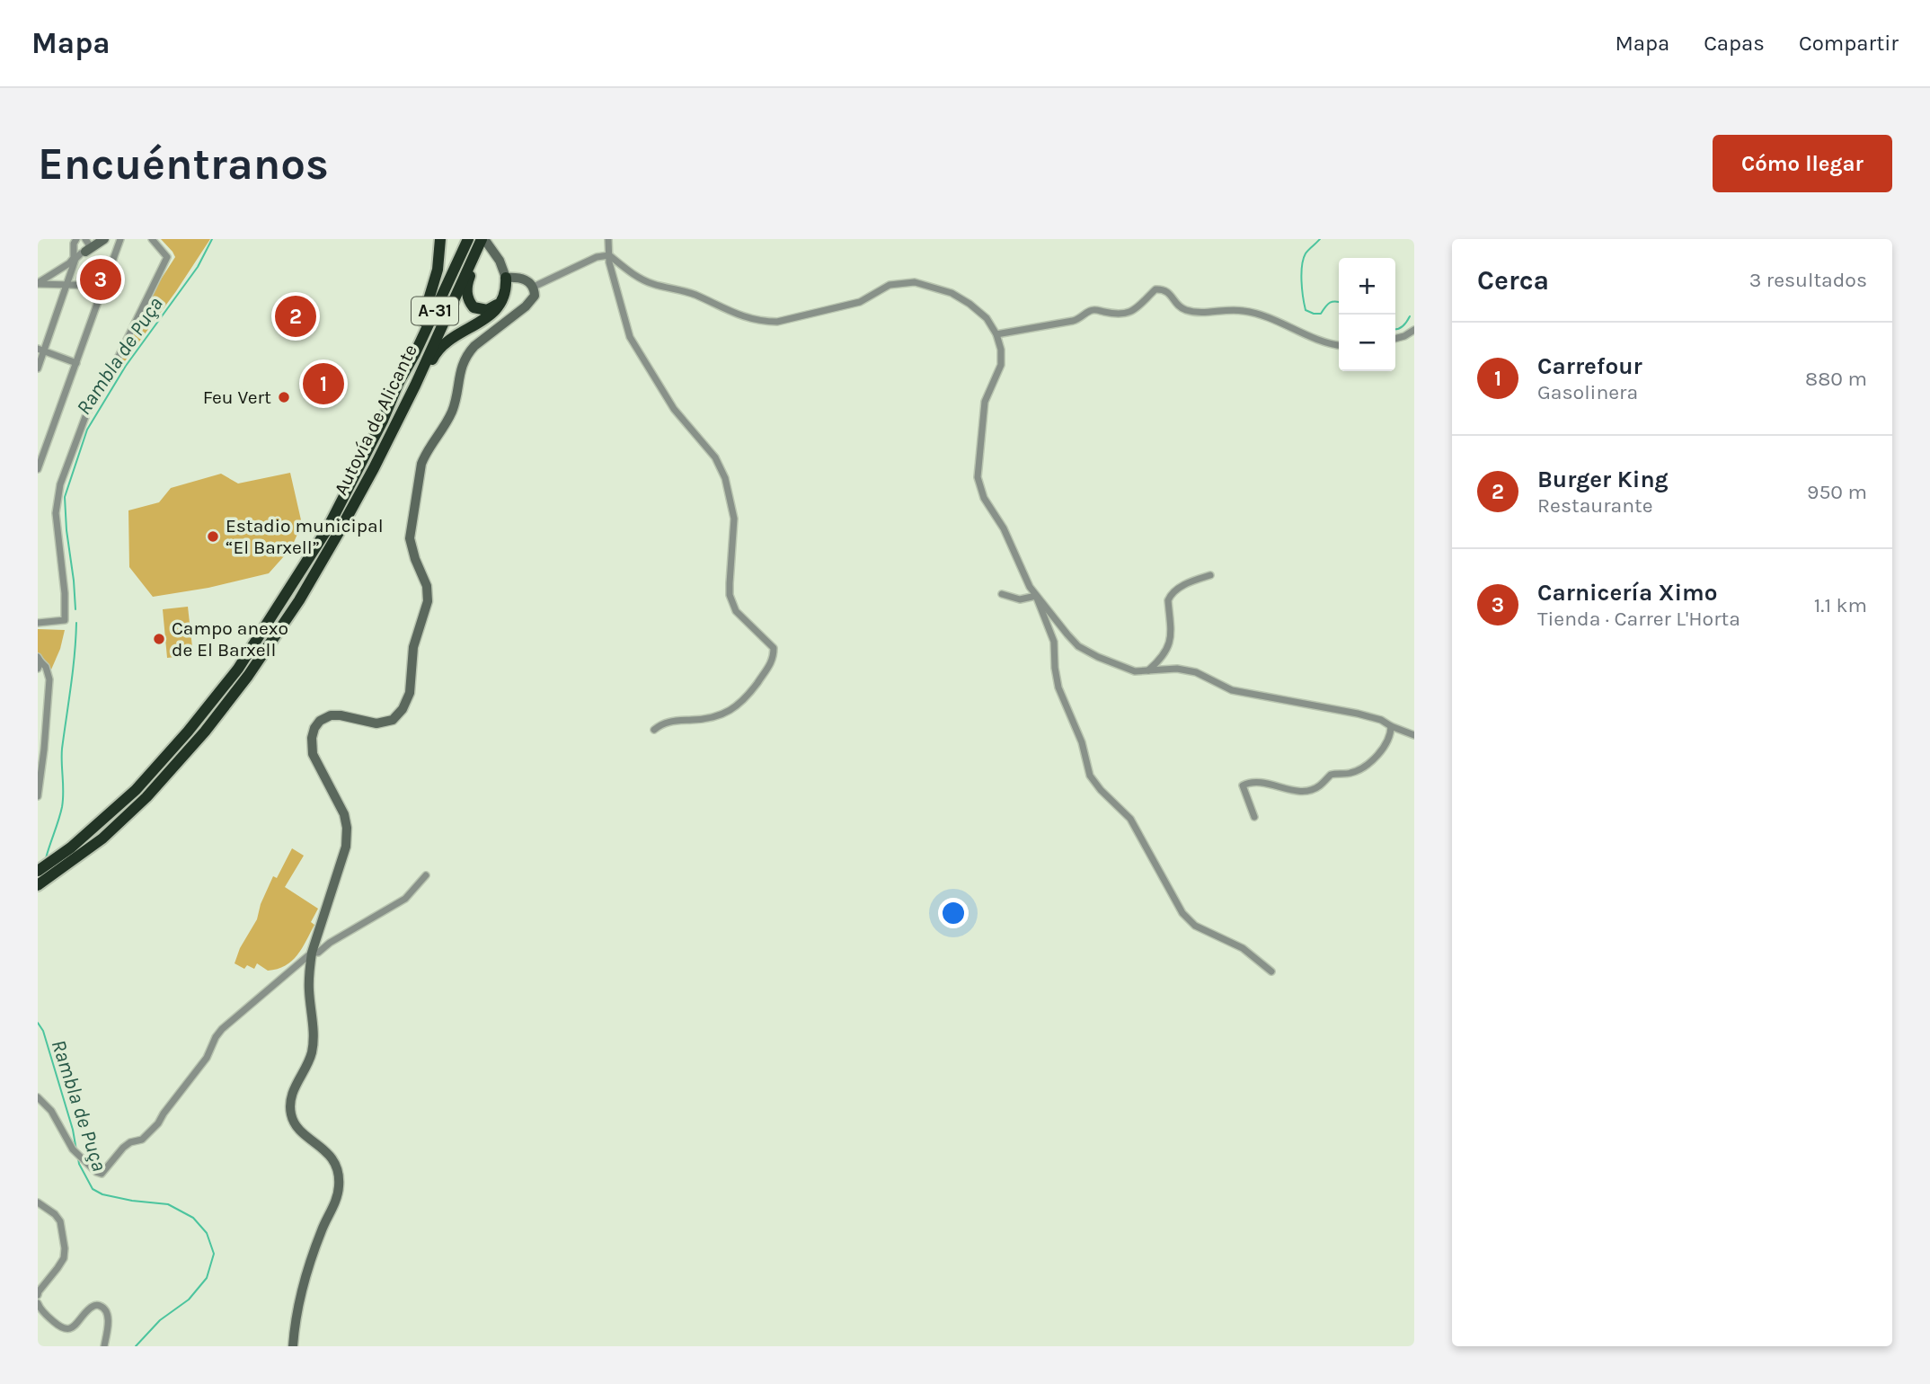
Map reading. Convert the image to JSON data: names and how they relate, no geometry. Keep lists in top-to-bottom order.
{
  "streets": {
    "highway": ["A-31", "Autovía de Alicante"]
  },
  "water": ["Rambla de Puça"],
  "places": ["Feu Vert", "Estadio municipal “El Barxell”", "Campo anexo de El Barxell"],
  "page": {
    "header": "Mapa",
    "nav": ["Mapa", "Capas", "Compartir"],
    "buttons": "Cómo llegar",
    "title": "Encuéntranos",
    "heading": ["Cerca", "3 resultados"],
    "pins": ["3", "2", "1"],
    "map_buttons": ["+", "−"],
    "list": [
      {
        "mark": "1",
        "name": "Carrefour",
        "note": "Gasolinera",
        "value": "880 m"
      },
      {
        "mark": "2",
        "name": "Burger King",
        "note": "Restaurante",
        "value": "950 m"
      },
      {
        "mark": "3",
        "name": "Carnicería Ximo",
        "note": "Tienda · Carrer L'Horta",
        "value": "1.1 km"
      }
    ]
  }
}
